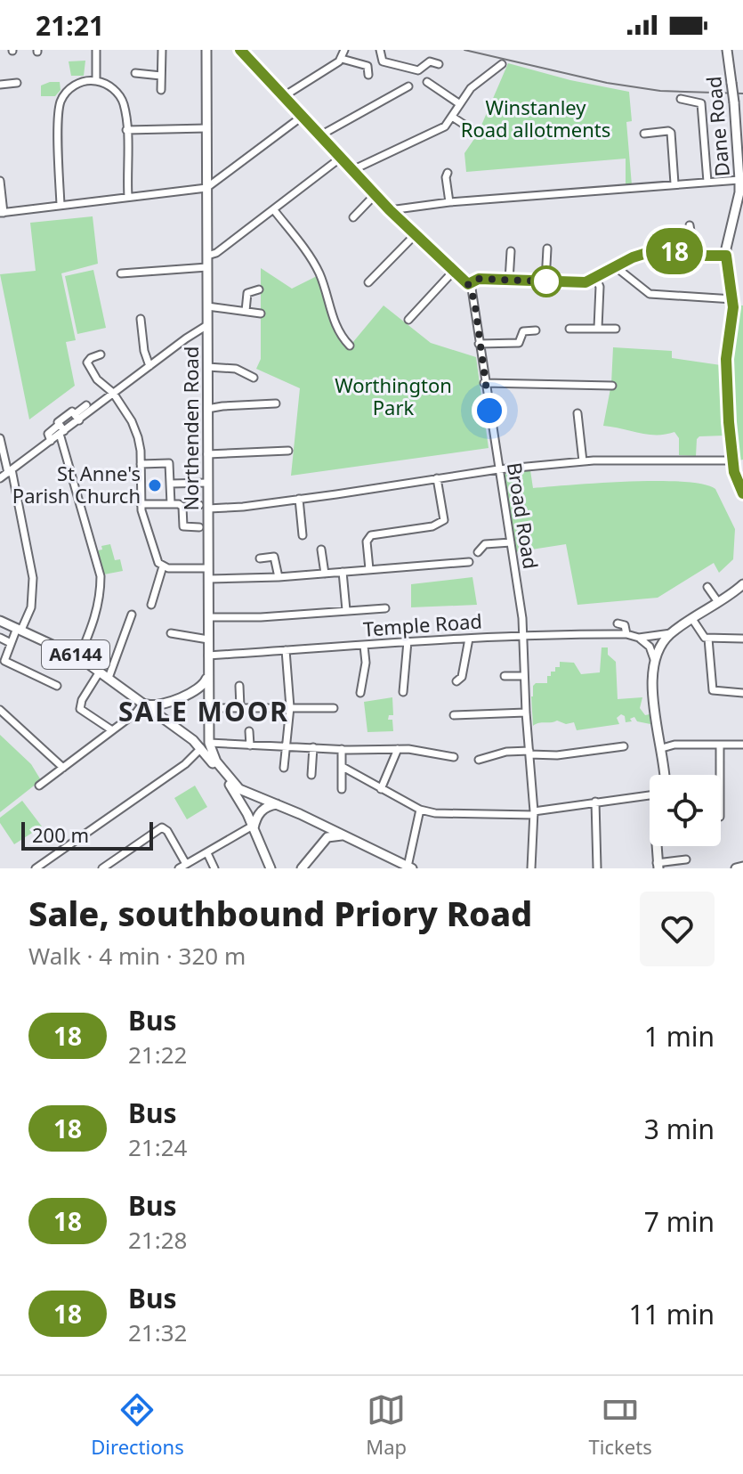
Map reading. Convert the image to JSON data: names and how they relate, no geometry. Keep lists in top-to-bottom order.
{
  "streets": {
    "main road": ["Dane Road", "Northenden Road", "A6144"],
    "street": ["Broad Road", "Temple Road"]
  },
  "crossings": [
    ["Northenden Road", "Temple Road"],
    ["Northenden Road", "A6144"],
    ["Broad Road", "Temple Road"]
  ],
  "districts": ["SALE MOOR"],
  "parks": ["Winstanley Road allotments", "Worthington Park"],
  "places": ["St Anne's Parish Church"],
  "lines": ["bus line 18"],
  "scale_bar": "200 m",
  "page": {
    "status": "21:21",
    "on_map": "18",
    "scale": "200 m",
    "heading": ["Sale, southbound Priory Road", "Walk · 4 min · 320 m"],
    "list": [
      {
        "mark": "18",
        "name": "Bus",
        "note": "21:22",
        "value": "1 min"
      },
      {
        "mark": "18",
        "name": "Bus",
        "note": "21:24",
        "value": "3 min"
      },
      {
        "mark": "18",
        "name": "Bus",
        "note": "21:28",
        "value": "7 min"
      },
      {
        "mark": "18",
        "name": "Bus",
        "note": "21:32",
        "value": "11 min"
      }
    ],
    "tabs": ["Directions", "Map", "Tickets"]
  }
}
